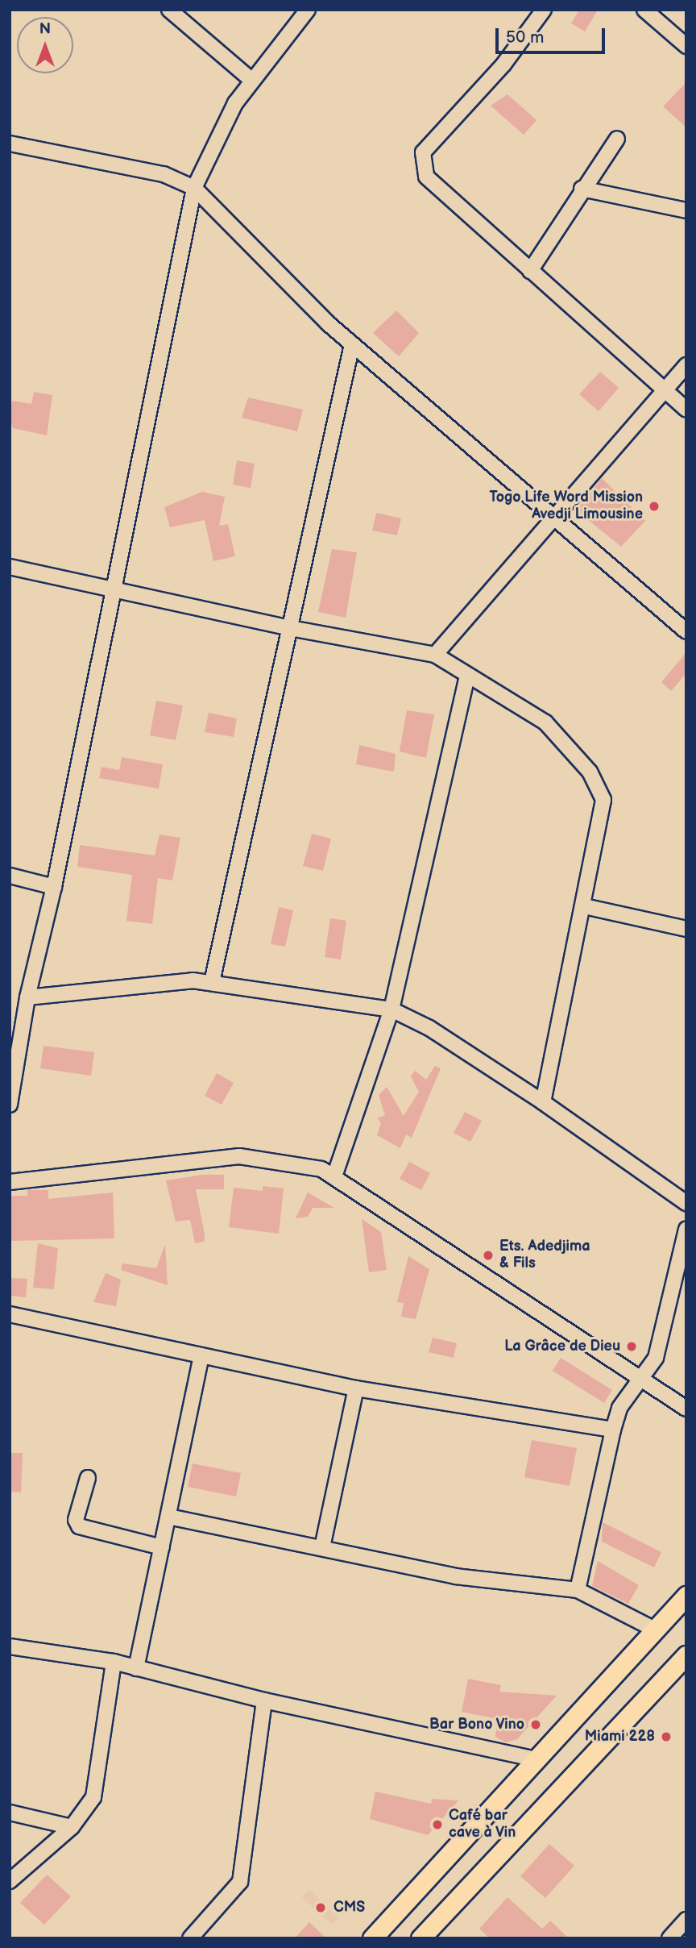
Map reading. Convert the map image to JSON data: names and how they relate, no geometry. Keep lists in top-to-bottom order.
{
  "places": [
    "Togo Life Word Mission Avedji Limousine",
    "Ets. Adedjima & Fils",
    "La Grâce de Dieu",
    "Bar Bono Vino",
    "Miami 228",
    "Café bar cave à Vin",
    "CMS"
  ],
  "scale_bar": "50 m",
  "north": "top"
}
